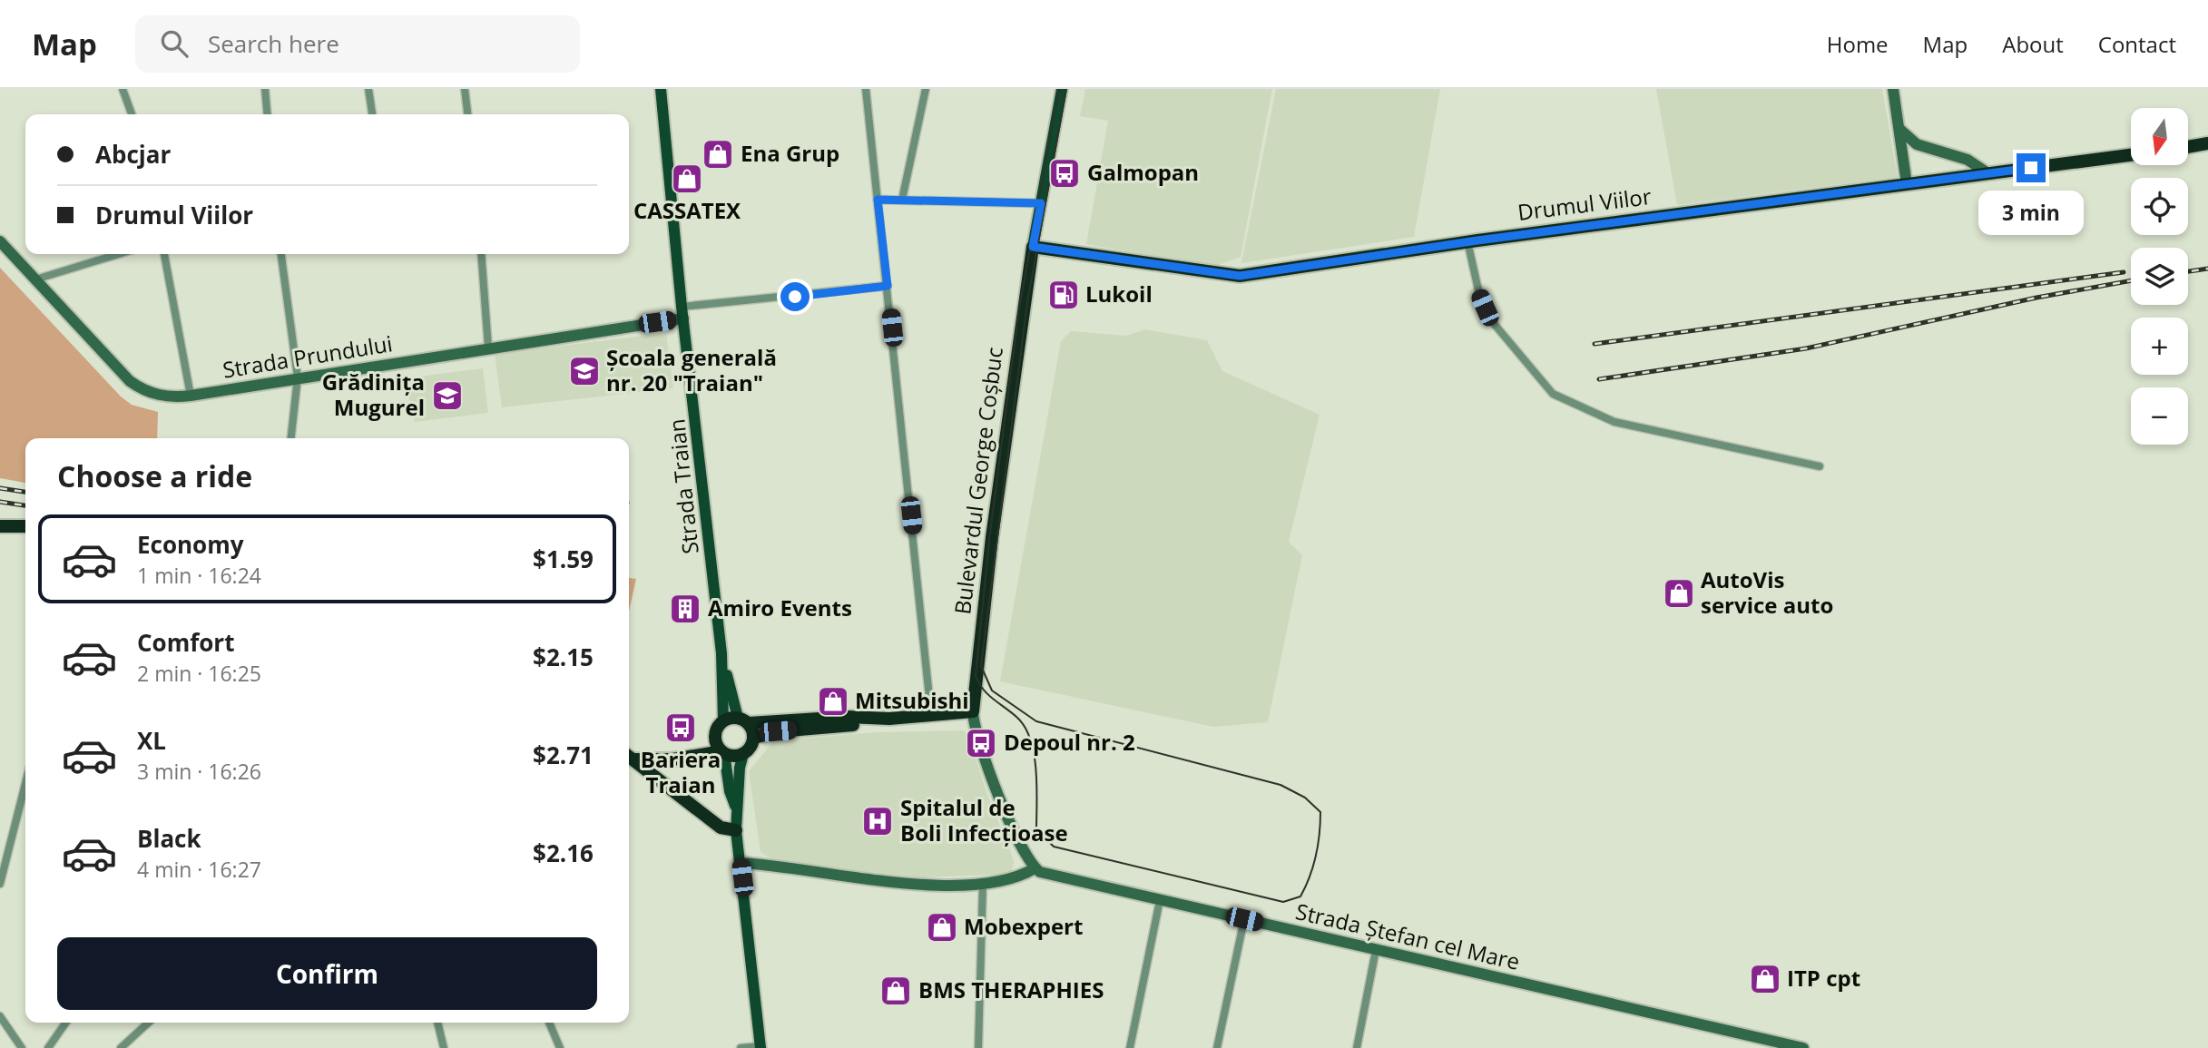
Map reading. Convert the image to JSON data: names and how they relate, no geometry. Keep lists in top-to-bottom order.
{
  "streets": {
    "highway": ["Drumul Viilor", "Bulevardul George Coșbuc"],
    "main road": ["Strada Traian"],
    "street": ["Strada Prundului", "Strada Ștefan cel Mare"]
  },
  "crossings": [
    ["Drumul Viilor", "Bulevardul George Coșbuc"],
    ["Strada Prundului", "Strada Traian"],
    ["Bulevardul George Coșbuc", "Strada Ștefan cel Mare"]
  ],
  "places": {
    "shop": [
      "Ena Grup",
      "CASSATEX",
      "AutoVis service auto",
      "Mitsubishi",
      "Mobexpert",
      "ITP cpt",
      "BMS THERAPHIES"
    ],
    "bus stop": ["Galmopan", "Bariera Traian", "Depoul nr. 2"],
    "fuel station": ["Lukoil"],
    "school or university": ["Școala generală nr. 20 \"Traian\"", "Grădinița Mugurel"],
    "building": ["Amiro Events"],
    "hospital": ["Spitalul de Boli Infecțioase"]
  },
  "north": "bottom",
  "page": {
    "header": "Map",
    "search": "Search here",
    "nav": [
      "Home",
      "Map",
      "About",
      "Contact"
    ],
    "map_buttons": ["+", "−"],
    "banner": ["Abcjar", "Drumul Viilor"],
    "bubble": "3 min",
    "heading": "Choose a ride",
    "list": [
      {
        "name": "Economy",
        "note": "1 min · 16:24",
        "value": "$1.59"
      },
      {
        "name": "Comfort",
        "note": "2 min · 16:25",
        "value": "$2.15"
      },
      {
        "name": "XL",
        "note": "3 min · 16:26",
        "value": "$2.71"
      },
      {
        "name": "Black",
        "note": "4 min · 16:27",
        "value": "$2.16"
      }
    ],
    "buttons": "Confirm"
  }
}
